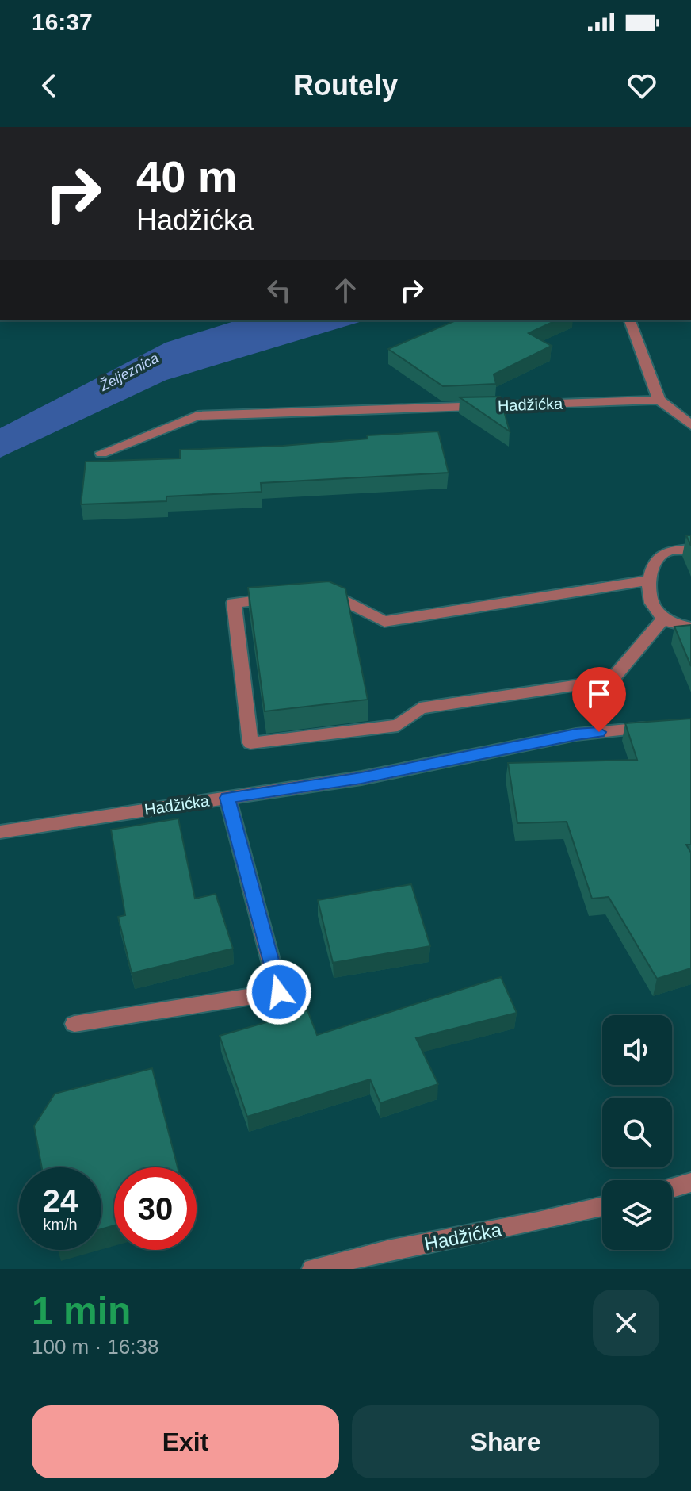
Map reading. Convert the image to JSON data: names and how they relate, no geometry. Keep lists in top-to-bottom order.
{
  "streets": {
    "street": ["Hadžićka"]
  },
  "water": ["Željeznica"],
  "page": {
    "status": "16:37",
    "header": "Routely",
    "turn": ["40 m", "Hadžićka"],
    "speed": "24 km/h",
    "limit": "30",
    "heading": ["1 min", "100 m · 16:38"],
    "buttons": ["Exit", "Share"]
  }
}
